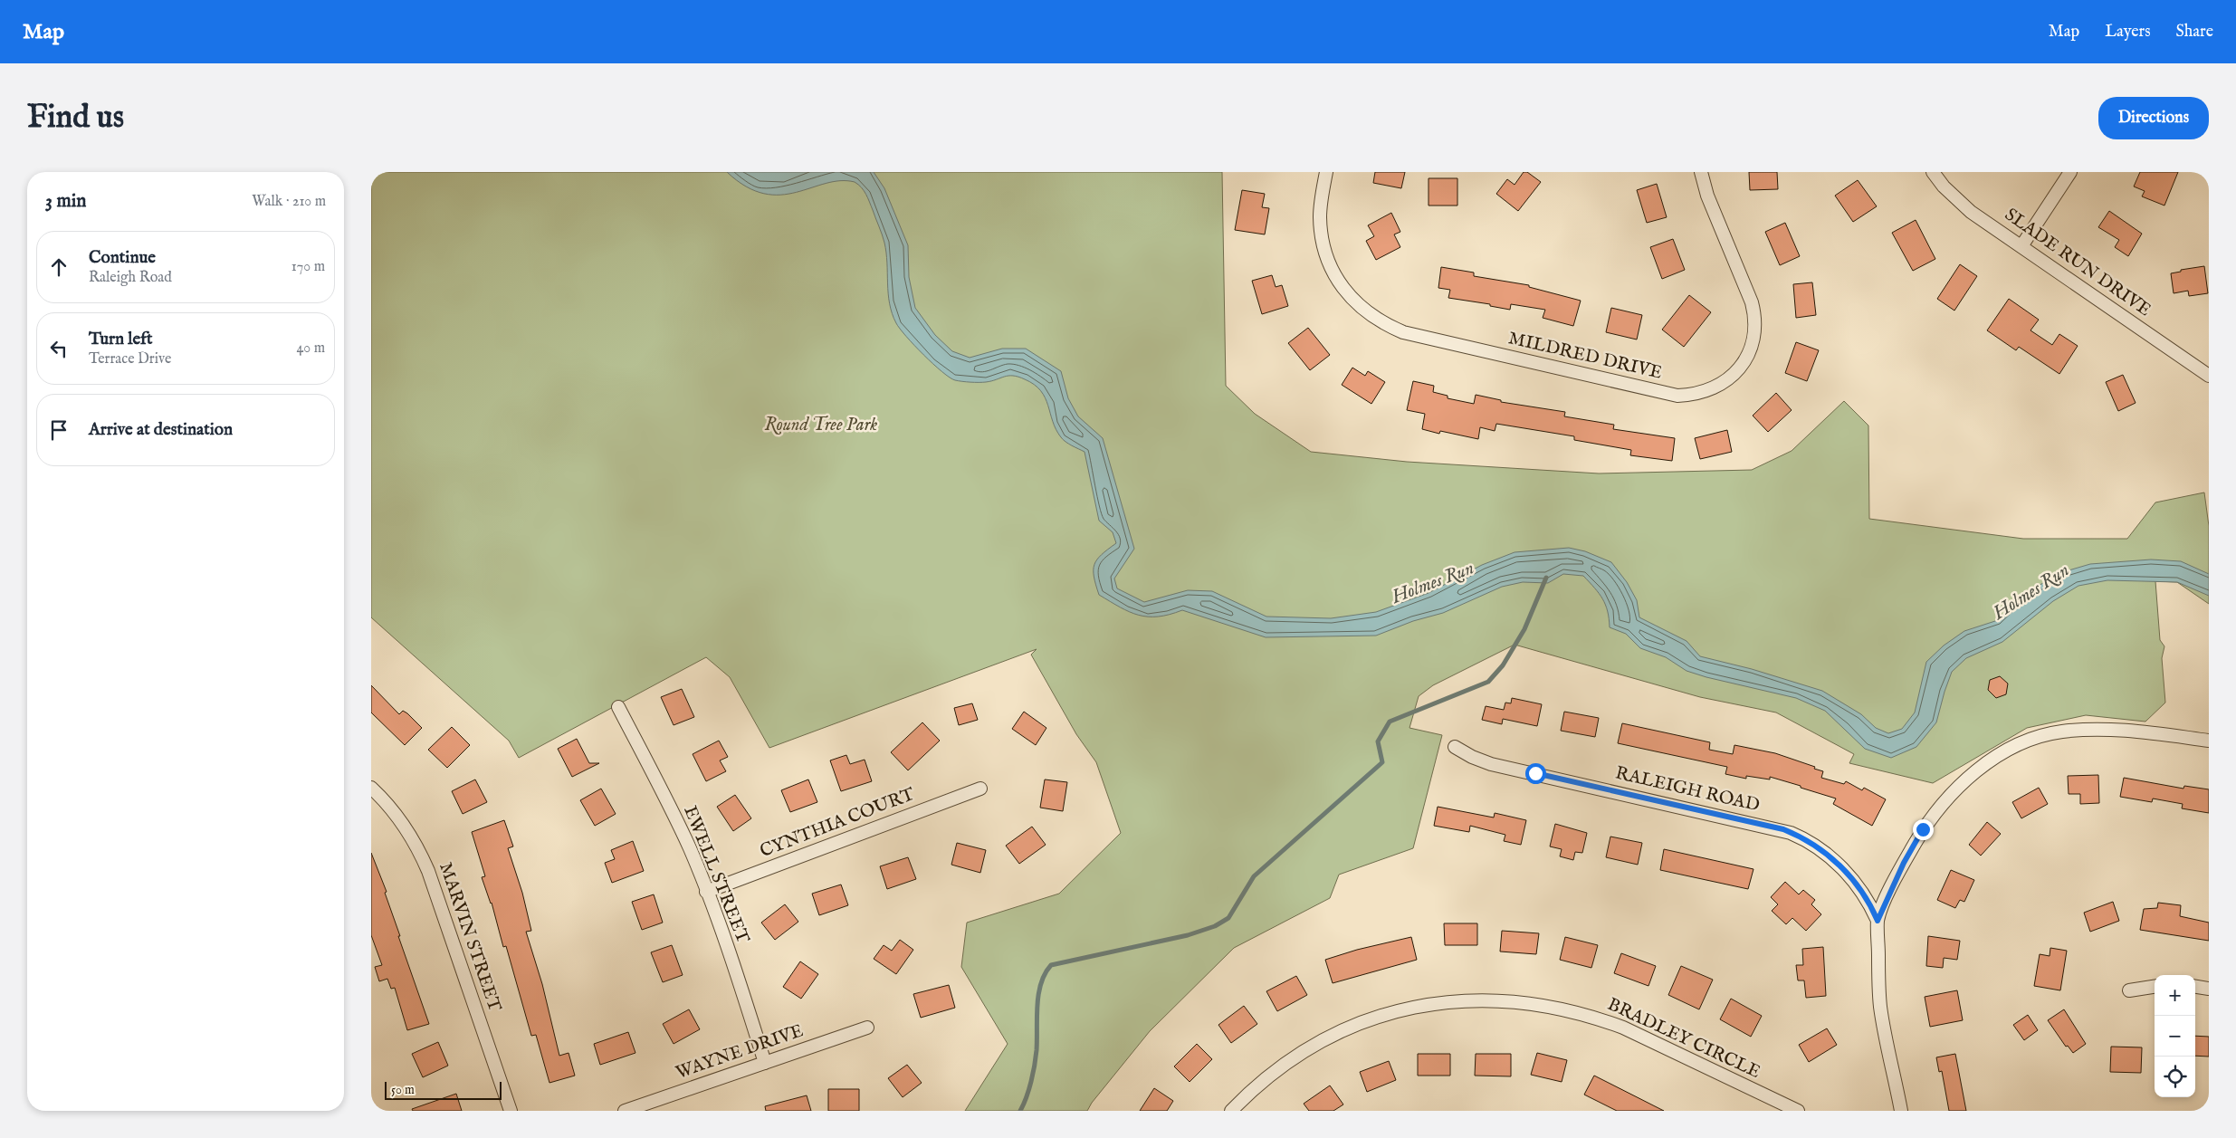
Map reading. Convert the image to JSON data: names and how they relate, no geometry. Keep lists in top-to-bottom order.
{
  "streets": {
    "street": [
      "SLADE RUN DRIVE",
      "MILDRED DRIVE",
      "RALEIGH ROAD",
      "CYNTHIA COURT",
      "EWELL STREET",
      "MARVIN STREET",
      "BRADLEY CIRCLE",
      "WAYNE DRIVE"
    ]
  },
  "crossings": [
    ["CYNTHIA COURT", "EWELL STREET"],
    ["EWELL STREET", "WAYNE DRIVE"]
  ],
  "water": ["Holmes Run"],
  "parks": ["Round Tree Park"],
  "scale_bar": "50 m",
  "page": {
    "header": "Map",
    "nav": ["Map", "Layers", "Share"],
    "buttons": "Directions",
    "title": "Find us",
    "heading": ["3 min", "Walk · 210 m"],
    "list": [
      ["Continue", "Raleigh Road", "170 m"],
      ["Turn left", "Terrace Drive", "40 m"],
      "Arrive at destination"
    ],
    "map_buttons": ["+", "−"],
    "scale": "50 m"
  }
}
